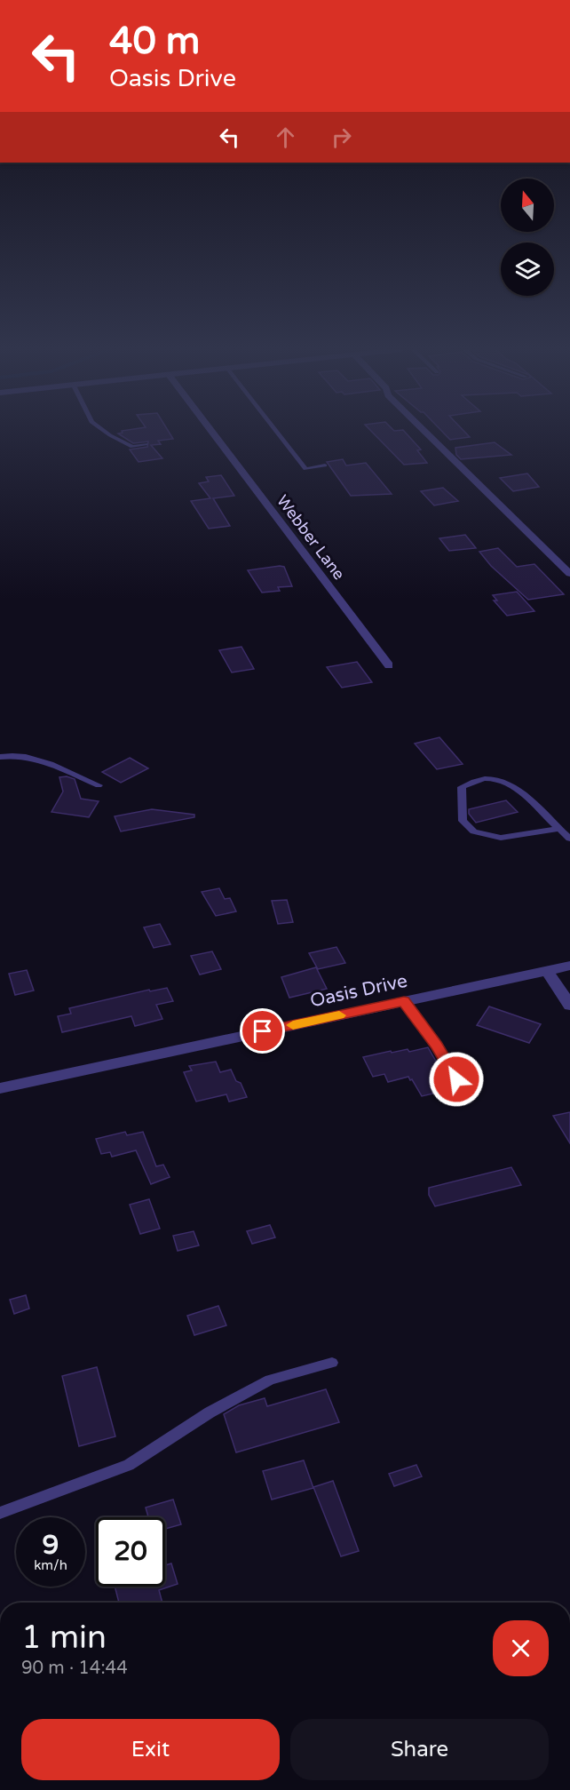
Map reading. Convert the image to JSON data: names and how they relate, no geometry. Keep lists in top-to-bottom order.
{
  "streets": {
    "street": ["Webber Lane", "Oasis Drive"]
  },
  "north": "top",
  "page": {
    "turn": ["40 m", "Oasis Drive"],
    "speed": "9 km/h",
    "limit": "20",
    "heading": ["1 min", "90 m · 14:44"],
    "buttons": ["Exit", "Share"]
  }
}
